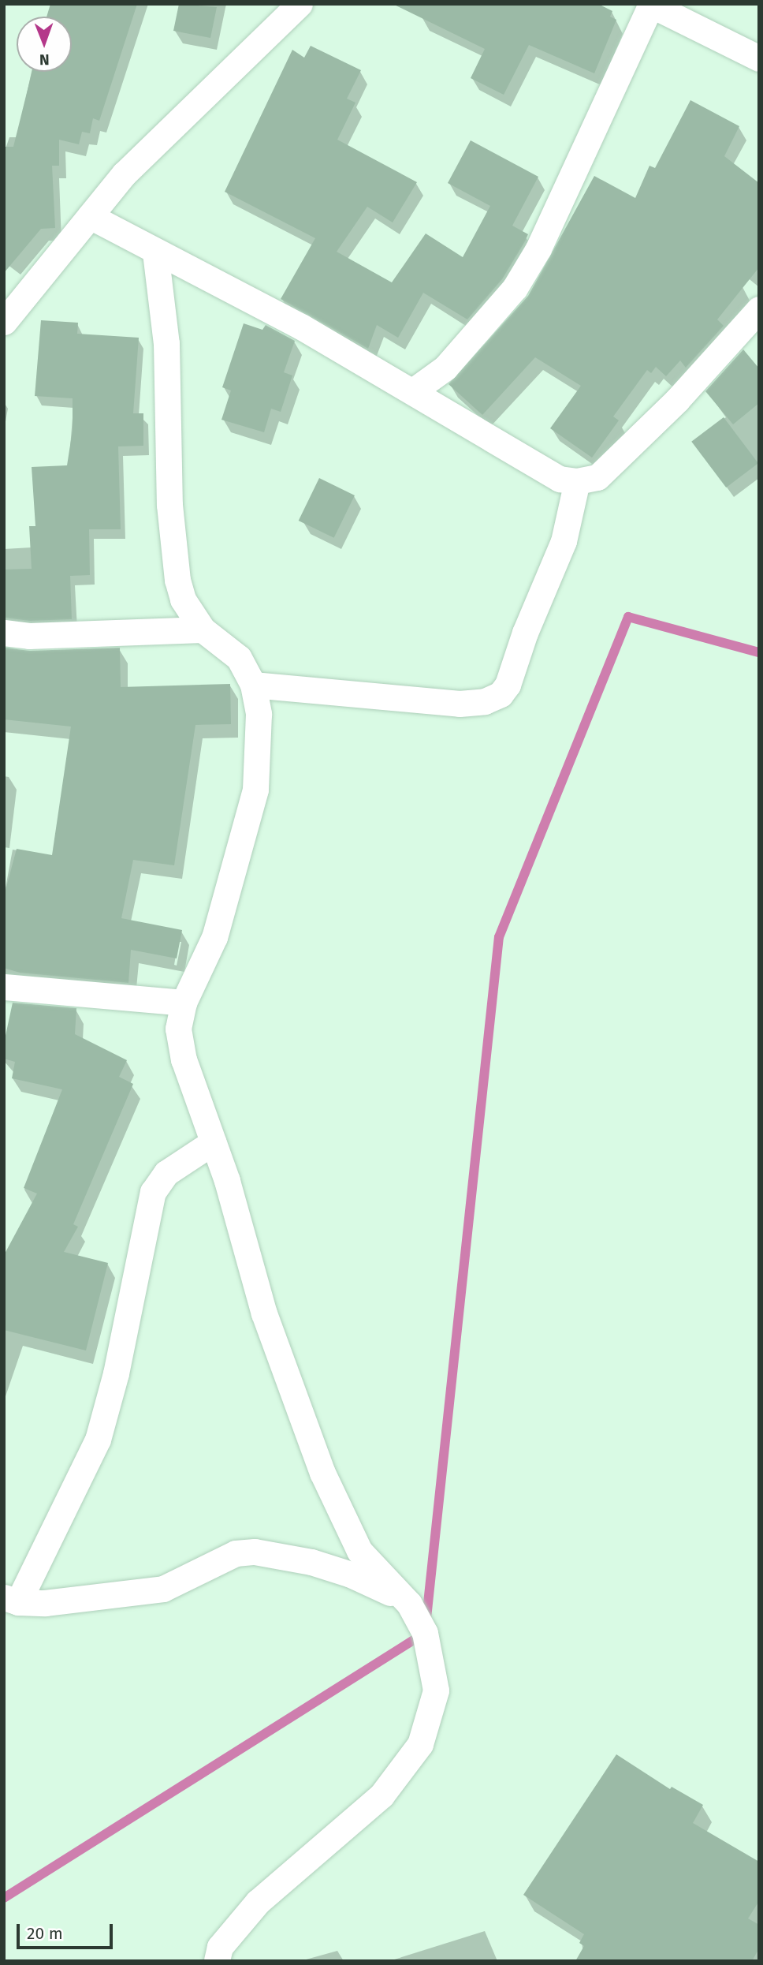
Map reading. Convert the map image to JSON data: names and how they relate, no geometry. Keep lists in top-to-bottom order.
{
  "scale_bar": "20 m",
  "north": "bottom"
}
